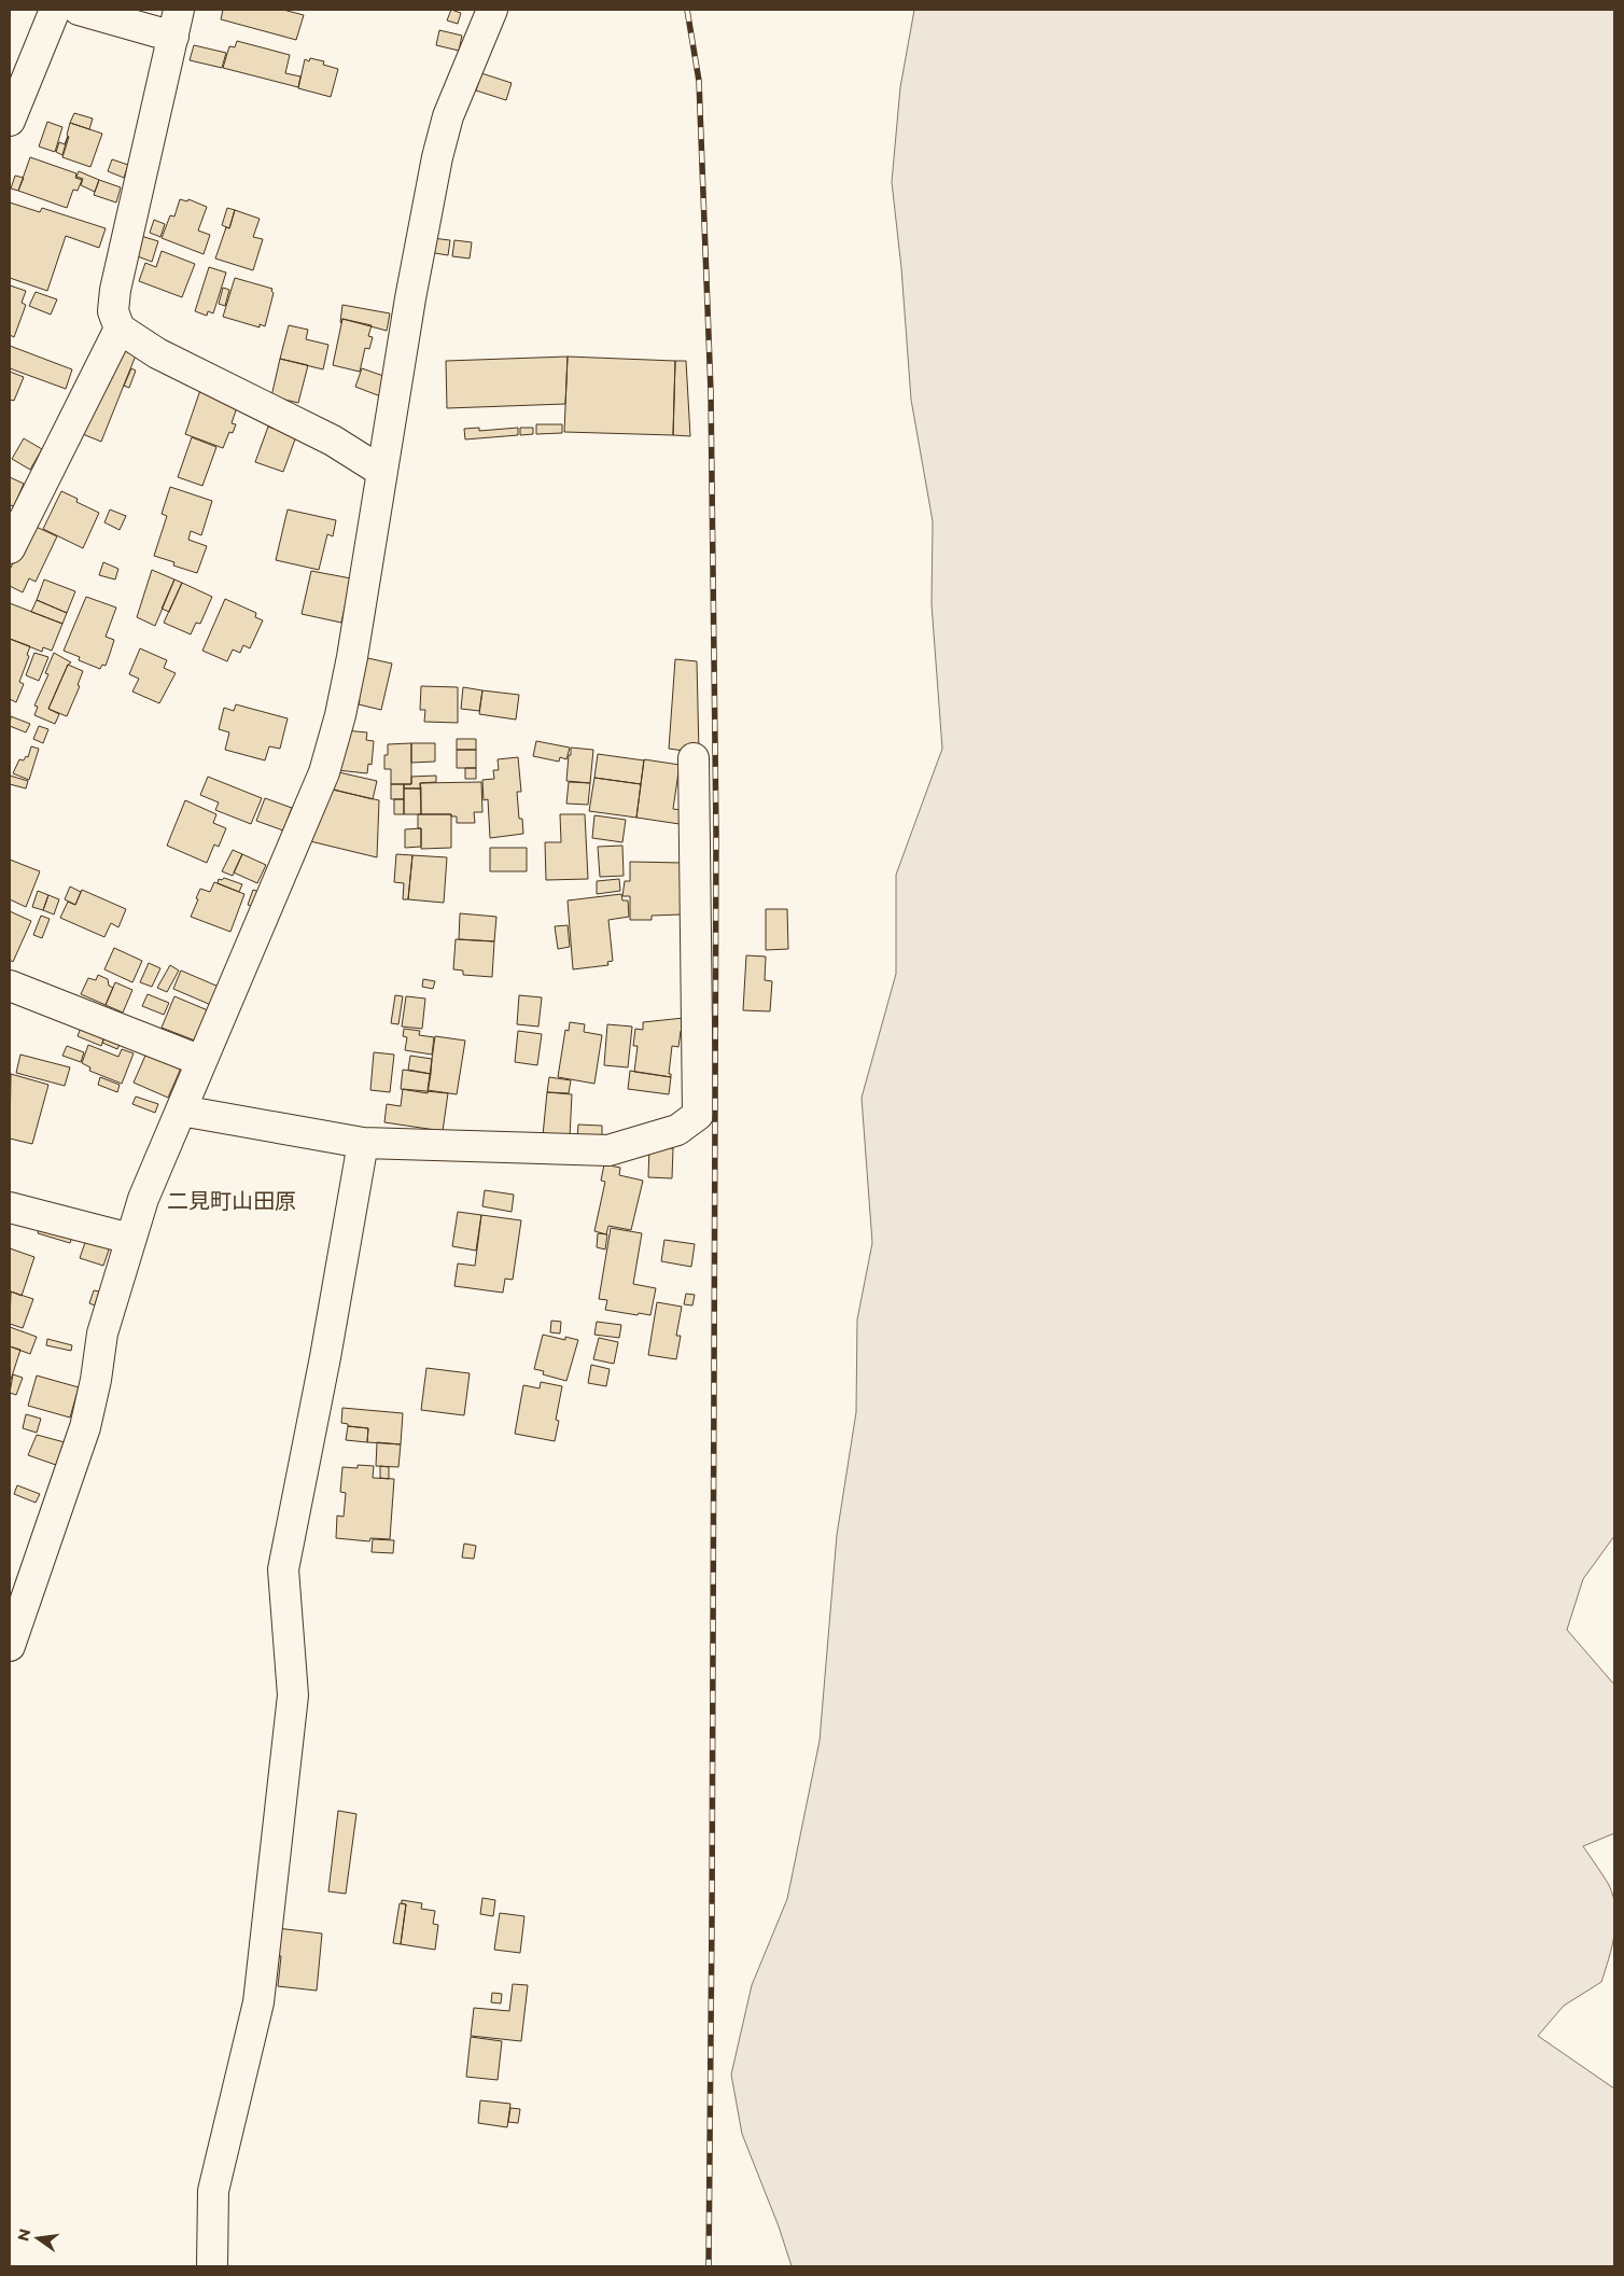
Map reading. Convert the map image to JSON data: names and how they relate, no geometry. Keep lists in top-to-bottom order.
{
  "districts": ["二見町山田原"],
  "north": "left"
}
